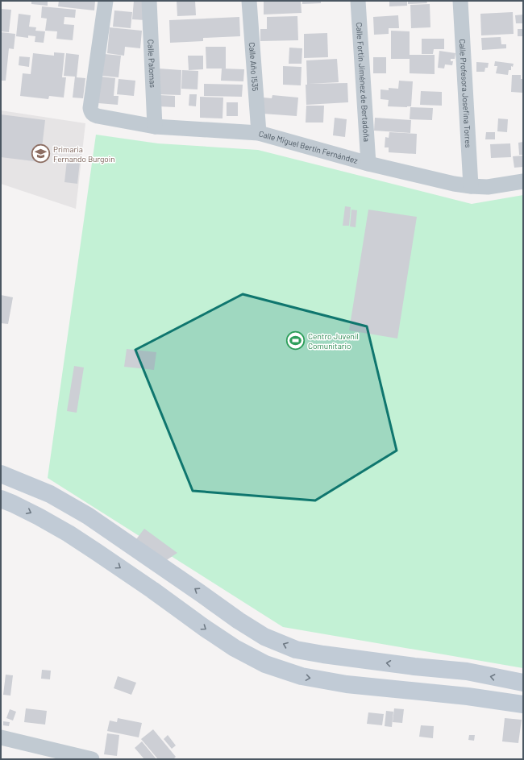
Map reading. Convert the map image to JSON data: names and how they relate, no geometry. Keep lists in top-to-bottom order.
{
  "streets": {
    "street": [
      "Calle Palomas",
      "Calle Año 1535",
      "Calle Fortín Jiménez de Bertadoña",
      "Calle Profesora Josefina Torres",
      "Calle Miguel Bertín Fernández"
    ]
  },
  "crossings": [
    ["Calle Palomas", "Calle Miguel Bertín Fernández"],
    ["Calle Año 1535", "Calle Miguel Bertín Fernández"],
    ["Calle Fortín Jiménez de Bertadoña", "Calle Miguel Bertín Fernández"],
    ["Calle Profesora Josefina Torres", "Calle Miguel Bertín Fernández"]
  ],
  "places": {
    "school or university": ["Primaria Fernando Burgoin"],
    "sports": ["Centro Juvenil Comunitario"]
  }
}
